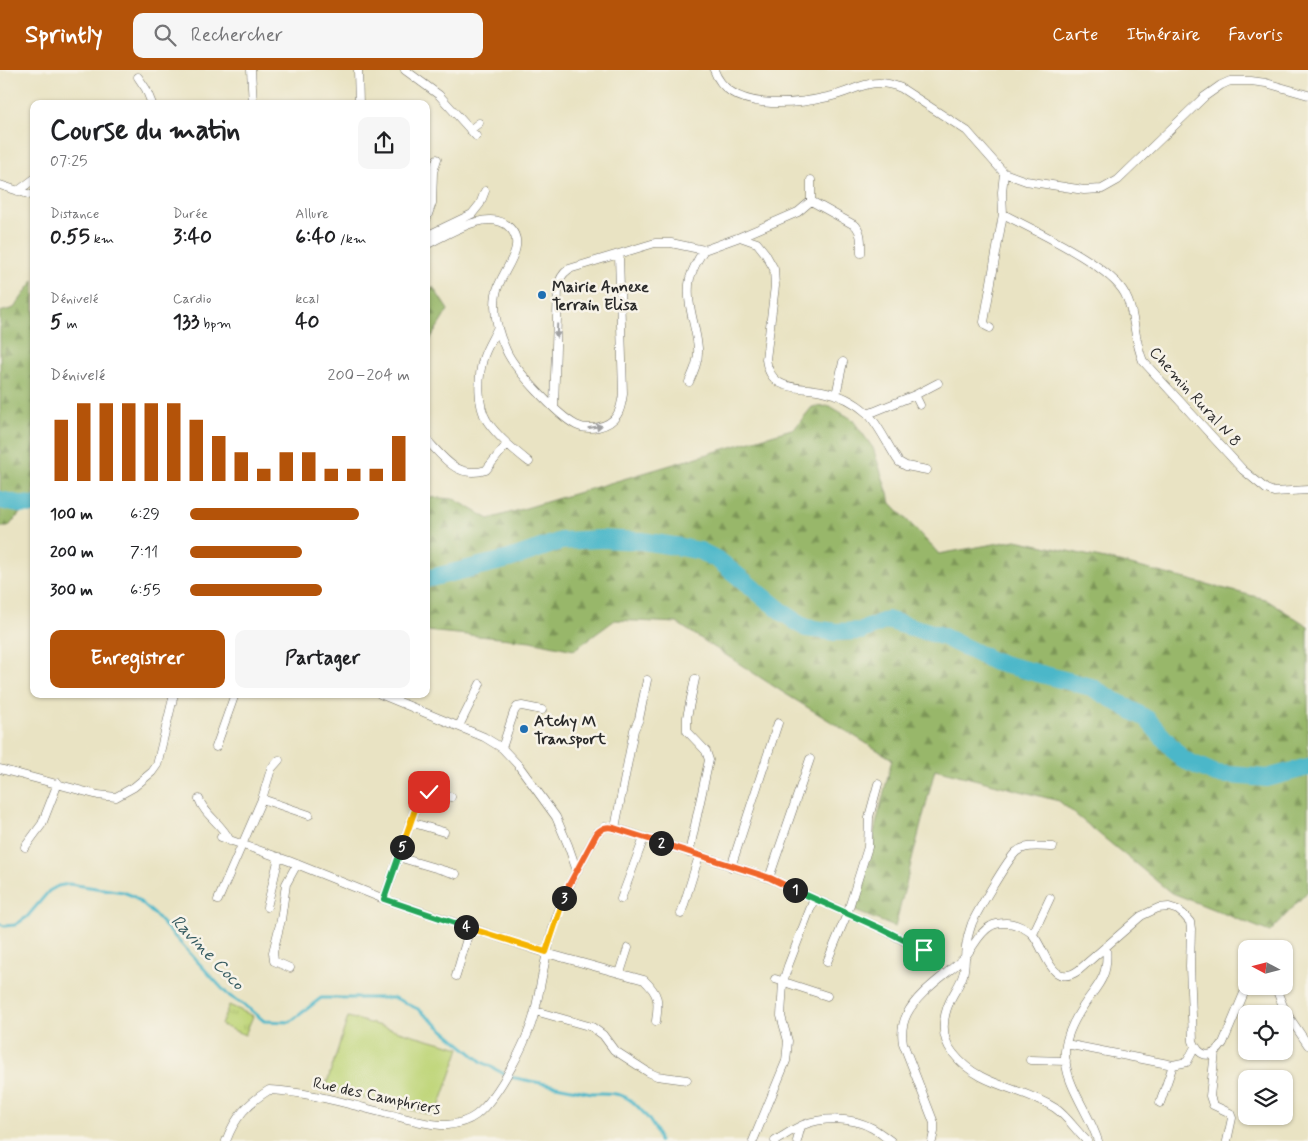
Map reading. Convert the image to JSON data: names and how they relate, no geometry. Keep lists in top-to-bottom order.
{
  "streets": {
    "street": ["Chemin Rural N 8", "Rue des Camphriers"]
  },
  "water": ["Ravine Coco"],
  "places": ["Mairie Annexe Terrain Elisa", "Atchy M Transport"],
  "north": "left",
  "page": {
    "header": "Sprintly",
    "search": "Rechercher",
    "nav": ["Carte", "Itinéraire", "Favoris"],
    "heading": ["Course du matin", "07:25"],
    "stats": [
      ["Distance", "0.55 km"],
      ["Durée", "3:40"],
      ["Allure", "6:40 /km"],
      ["Dénivelé", "5 m"],
      ["Cardio", "133 bpm"],
      ["kcal", "40"]
    ],
    "chart": ["Dénivelé", "200–204 m"],
    "list": [
      {
        "name": "100 m",
        "note": "6:29"
      },
      {
        "name": "200 m",
        "note": "7:11"
      },
      {
        "name": "300 m",
        "note": "6:55"
      }
    ],
    "buttons": ["Enregistrer", "Partager"],
    "pins": [
      "2",
      "5",
      "1",
      "3",
      "4"
    ]
  }
}
